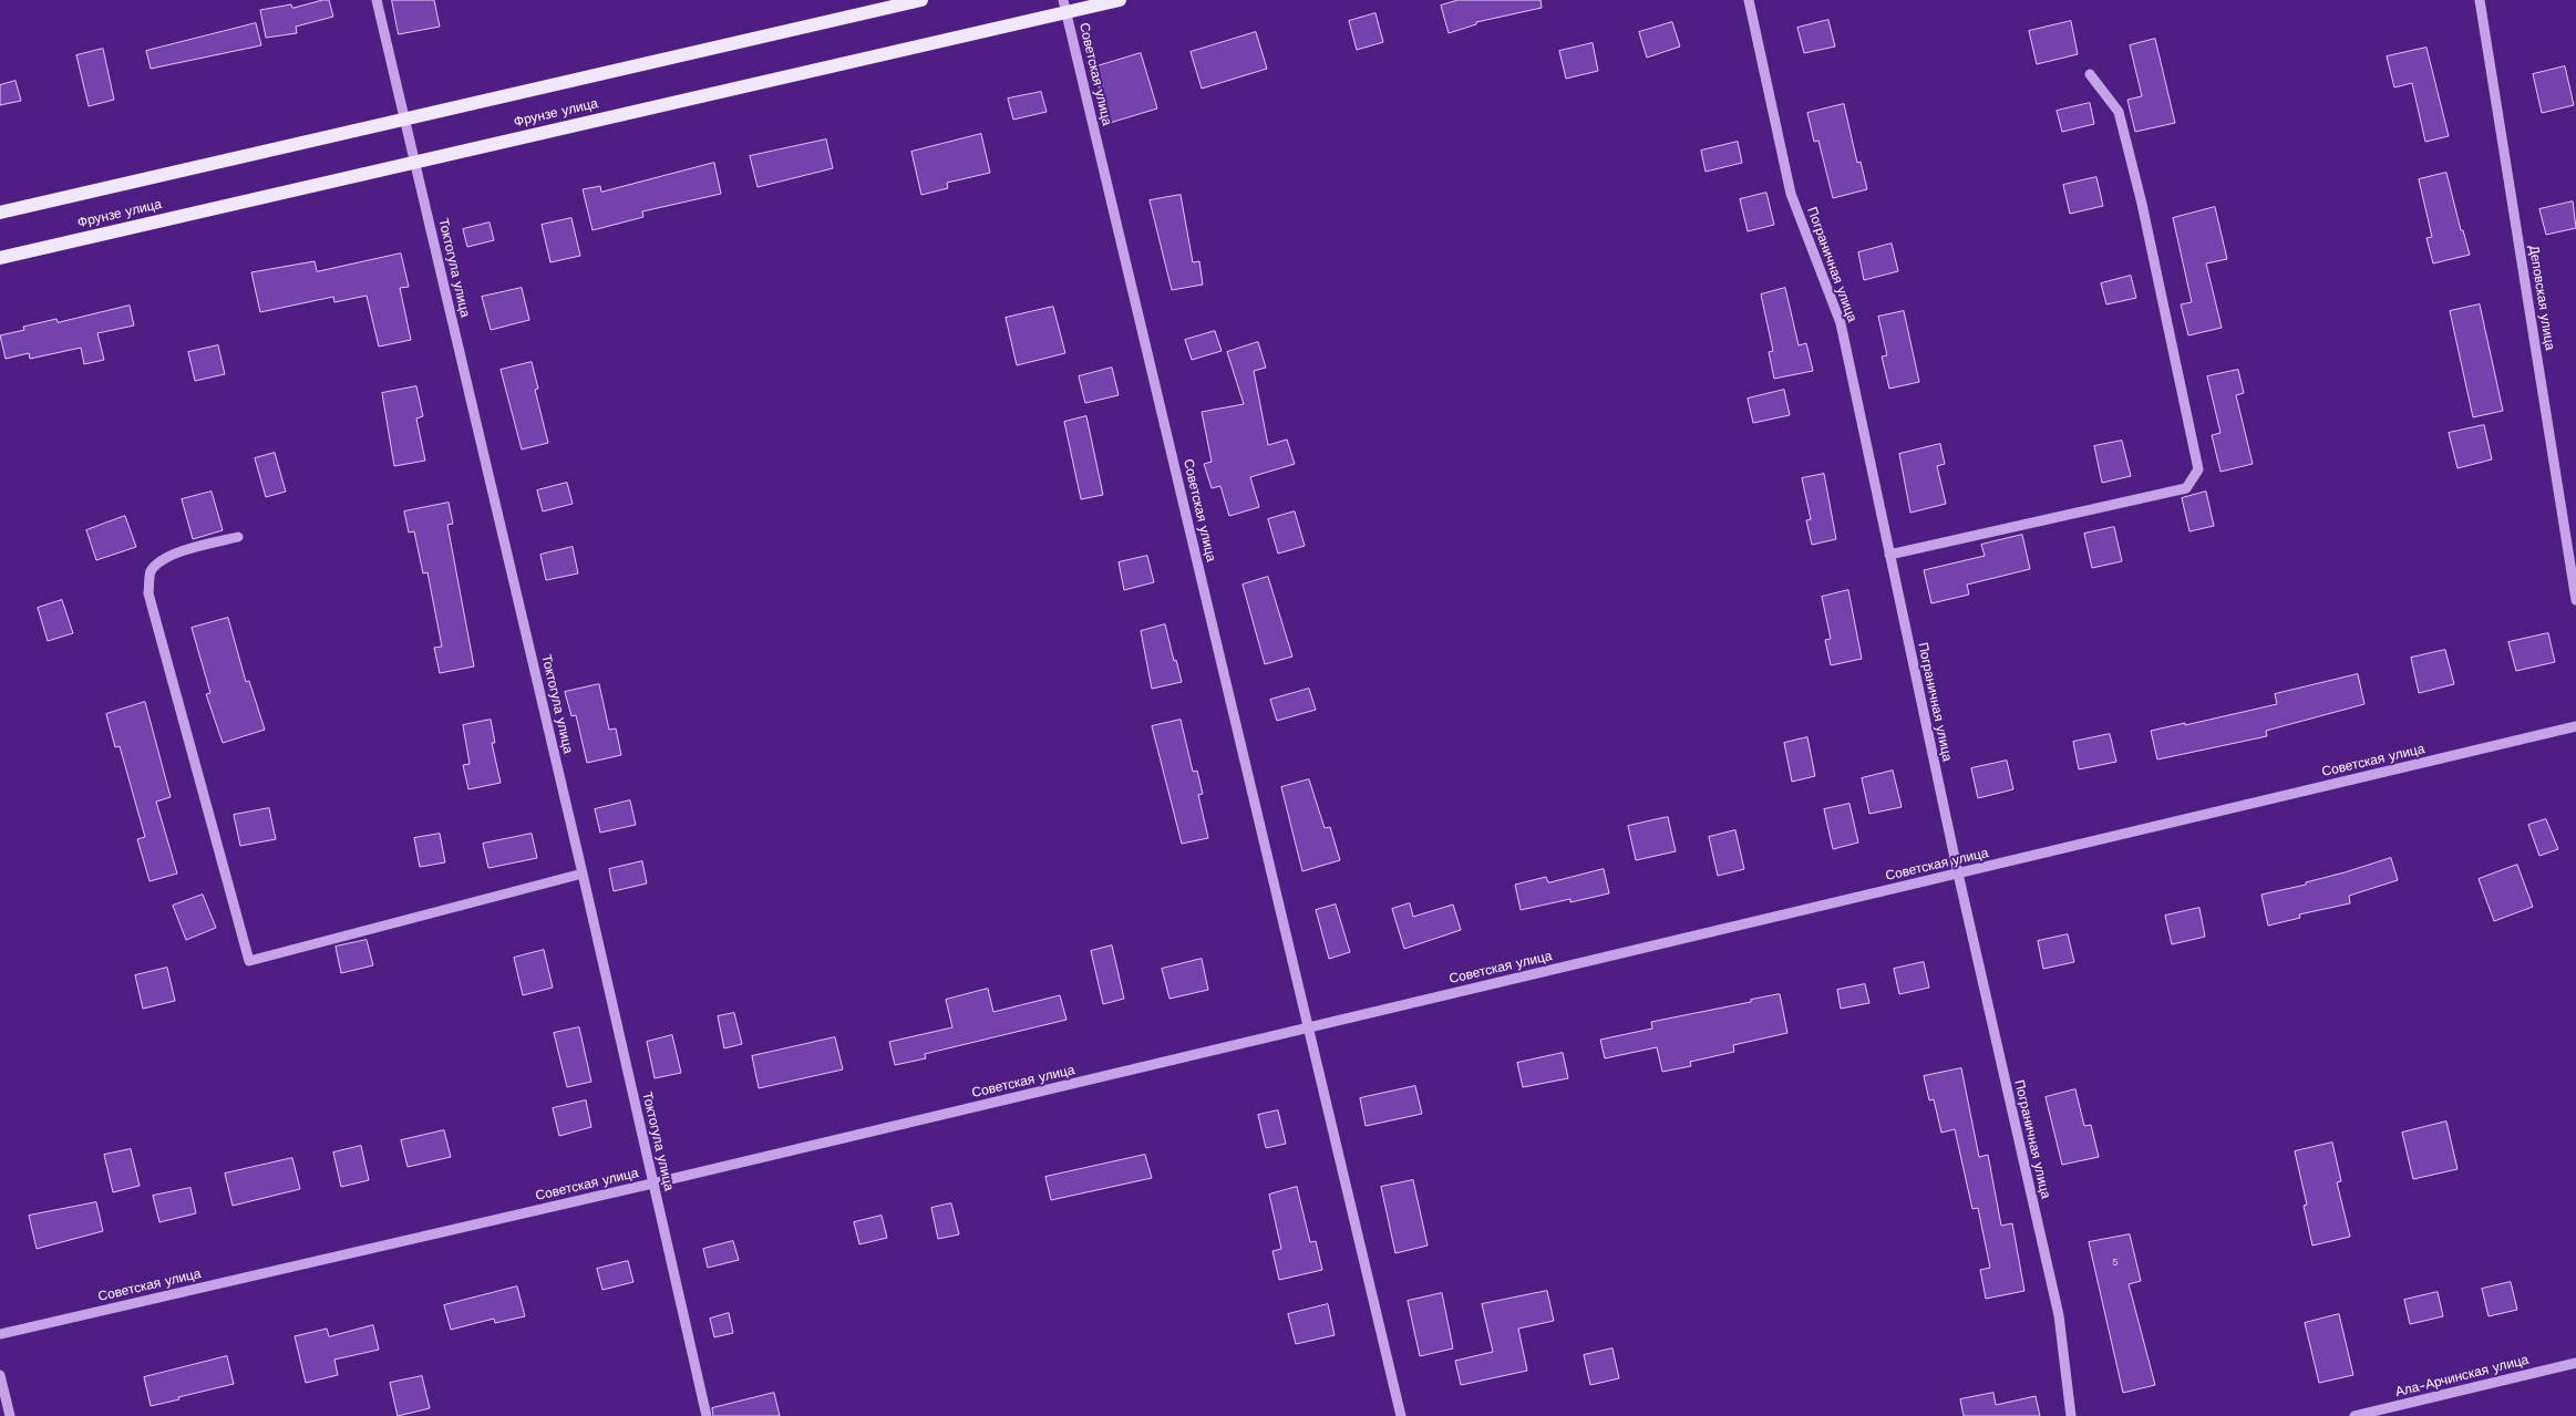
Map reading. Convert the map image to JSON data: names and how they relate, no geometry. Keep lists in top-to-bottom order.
{
  "streets": {
    "main road": ["Фрунзе улица"],
    "street": [
      "Советская улица",
      "Пограничная улица",
      "Токтогула улица",
      "Деповская улица",
      "Ала-Арчинская улица"
    ]
  },
  "crossings": [
    ["Советская улица", "Фрунзе улица"],
    ["Советская улица", "Пограничная улица"],
    ["Советская улица", "Токтогула улица"],
    ["Фрунзе улица", "Токтогула улица"]
  ],
  "house_numbers": ["5"]
}
